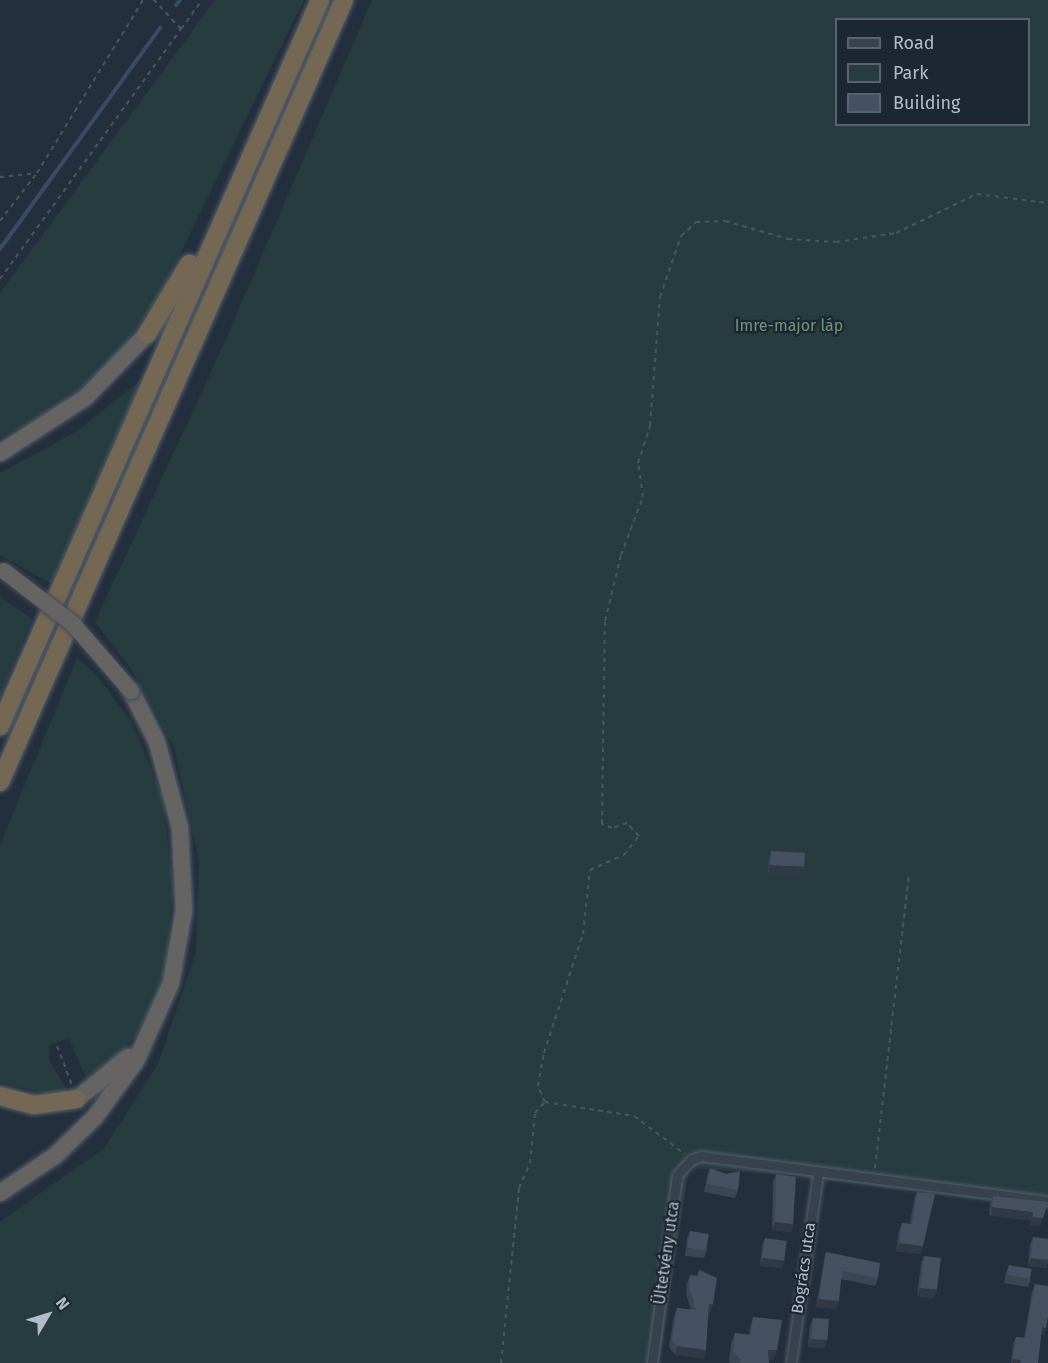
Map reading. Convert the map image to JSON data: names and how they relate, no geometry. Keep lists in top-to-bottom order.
{
  "streets": {
    "street": ["Ültetvény utca", "Bogrács utca"]
  },
  "parks": ["Imre-major láp"],
  "legend": ["Road", "Park", "Building"],
  "north": "top right"
}
